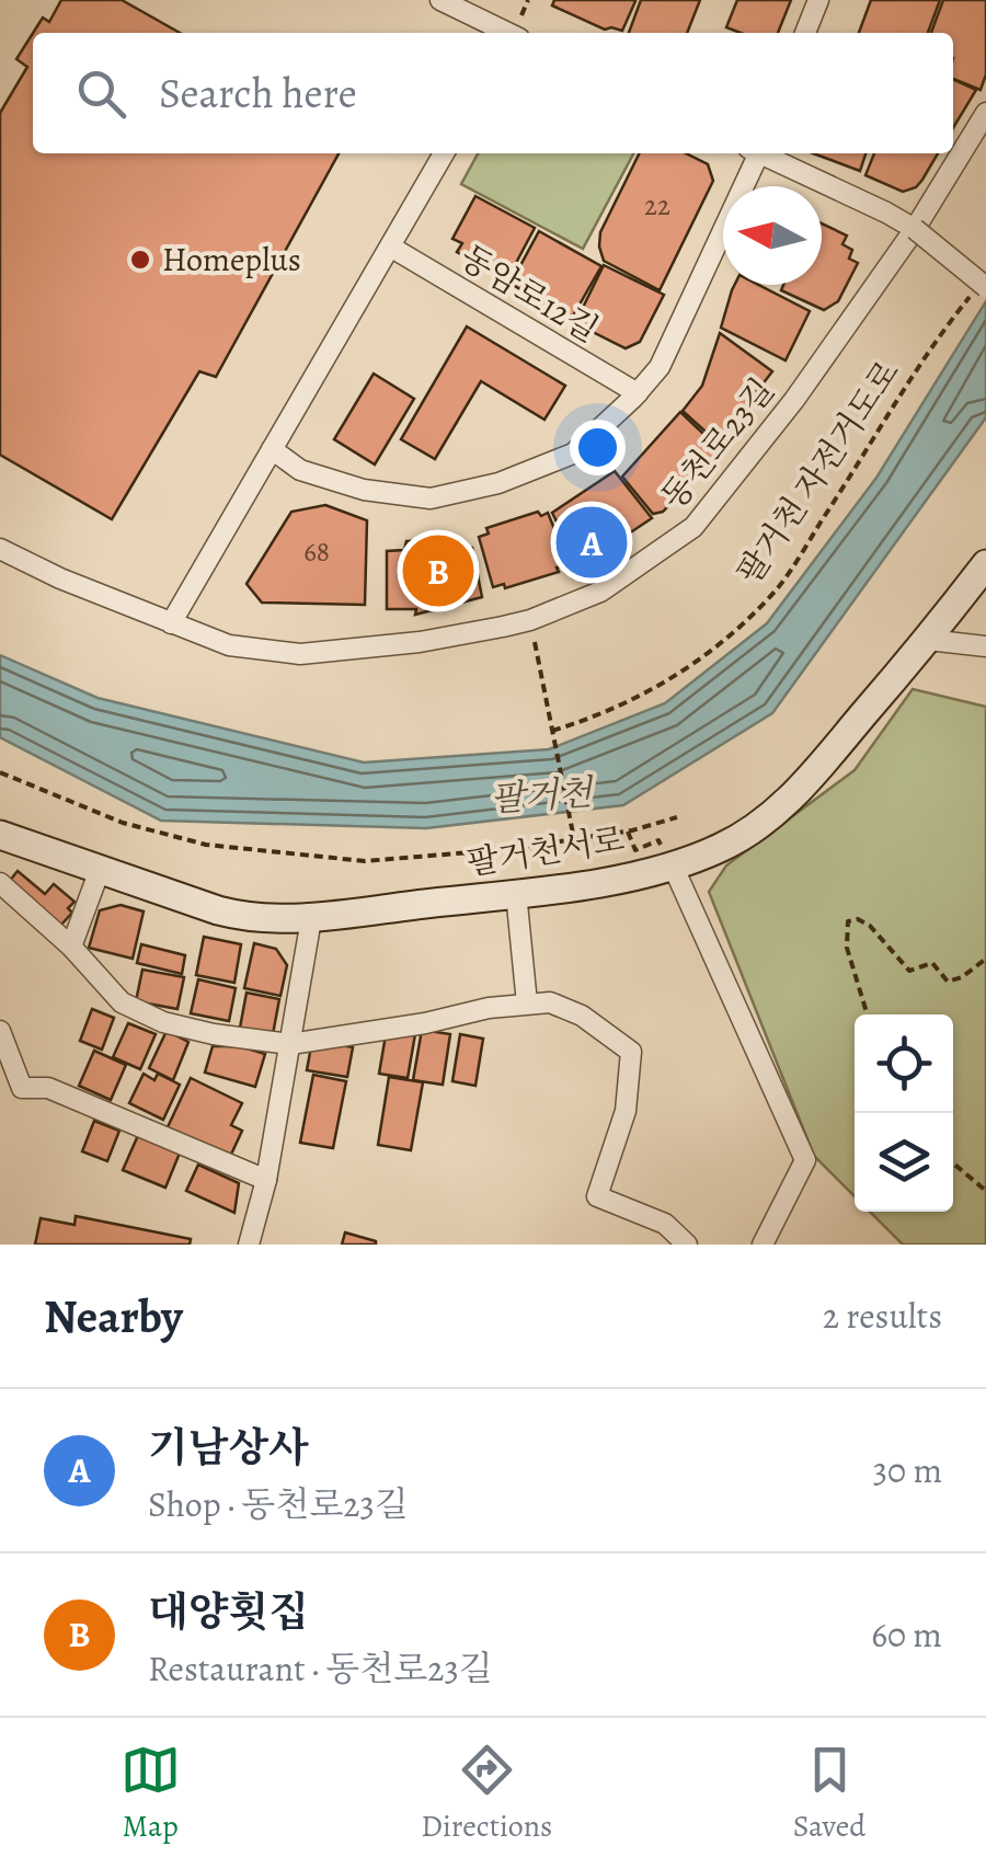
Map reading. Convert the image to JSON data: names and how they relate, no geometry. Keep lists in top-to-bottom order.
{
  "streets": {
    "main road": ["팔거천서로"],
    "street": ["동암로12길", "동천로23길"],
    "path": ["팔거천 자전거도로"]
  },
  "water": ["팔거천"],
  "places": ["Homeplus"],
  "house_numbers": ["22", "68"],
  "north": "left",
  "page": {
    "search": "Search here",
    "pins": ["A", "B"],
    "heading": ["Nearby", "2 results"],
    "list": [
      {
        "mark": "A",
        "name": "기남상사",
        "note": "Shop · 동천로23길",
        "value": "30 m"
      },
      {
        "mark": "B",
        "name": "대양횟집",
        "note": "Restaurant · 동천로23길",
        "value": "60 m"
      }
    ],
    "nav": ["Map", "Directions", "Saved"]
  }
}
